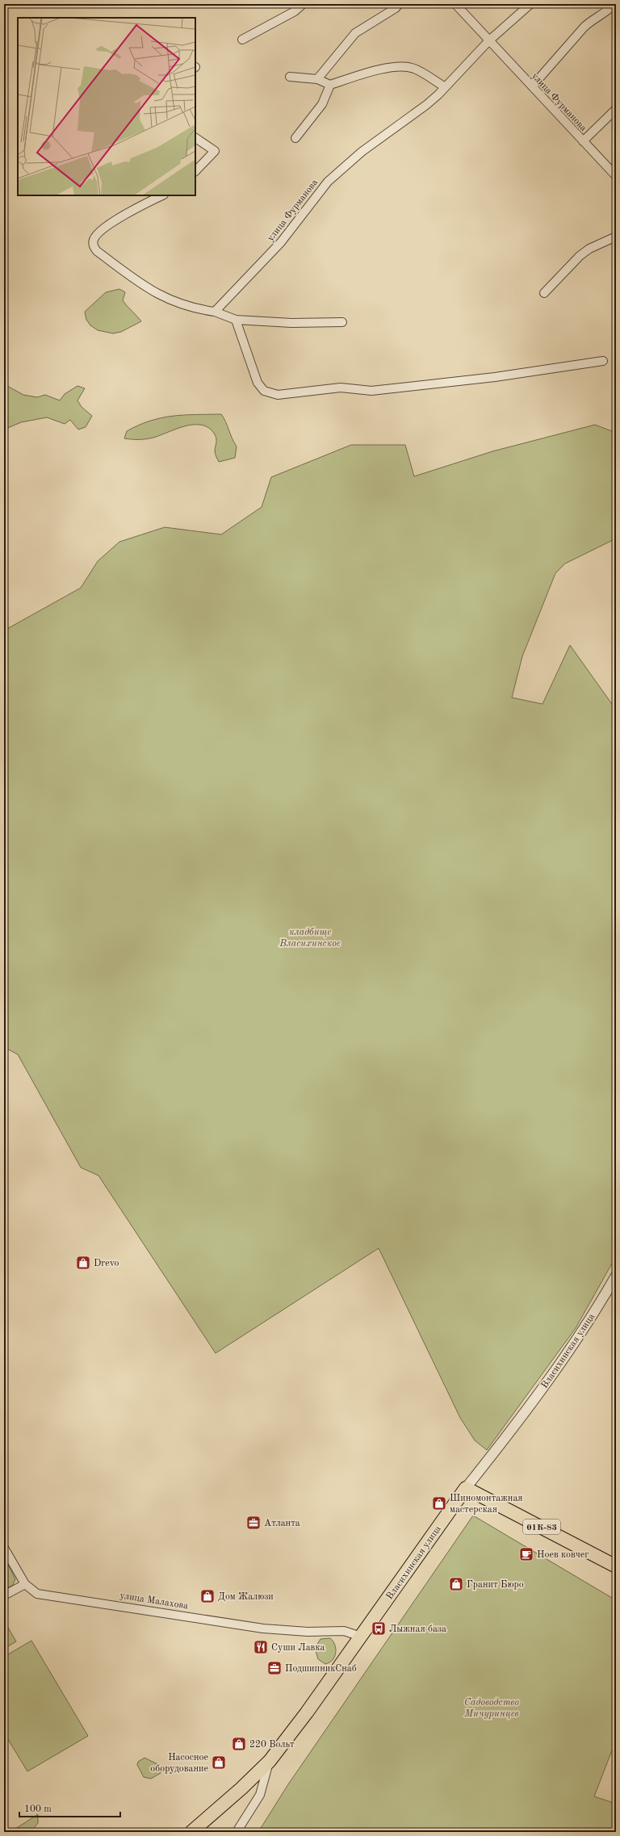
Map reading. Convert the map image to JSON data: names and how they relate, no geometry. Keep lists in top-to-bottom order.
{
  "streets": {
    "highway": ["Власихинская улица", "01К-83"],
    "street": ["улица Фурманова", "улица Малахова"]
  },
  "crossings": [
    ["Власихинская улица", "01К-83"],
    ["Власихинская улица", "улица Малахова"]
  ],
  "parks": ["кладбище Власихинское", "Садоводство Мичуринцев"],
  "places": {
    "shop": [
      "Drevo",
      "Шиномонтажная мастерская",
      "Гранит Бюро",
      "Дом Жалюзи",
      "220 Вольт",
      "Насосное оборудование"
    ],
    "office": ["Атланта", "ПодшипникСнаб"],
    "cafe": ["Ноев ковчег"],
    "bus stop": ["Лыжная база"],
    "restaurant": ["Суши Лавка"]
  },
  "scale_bar": "100 m"
}
